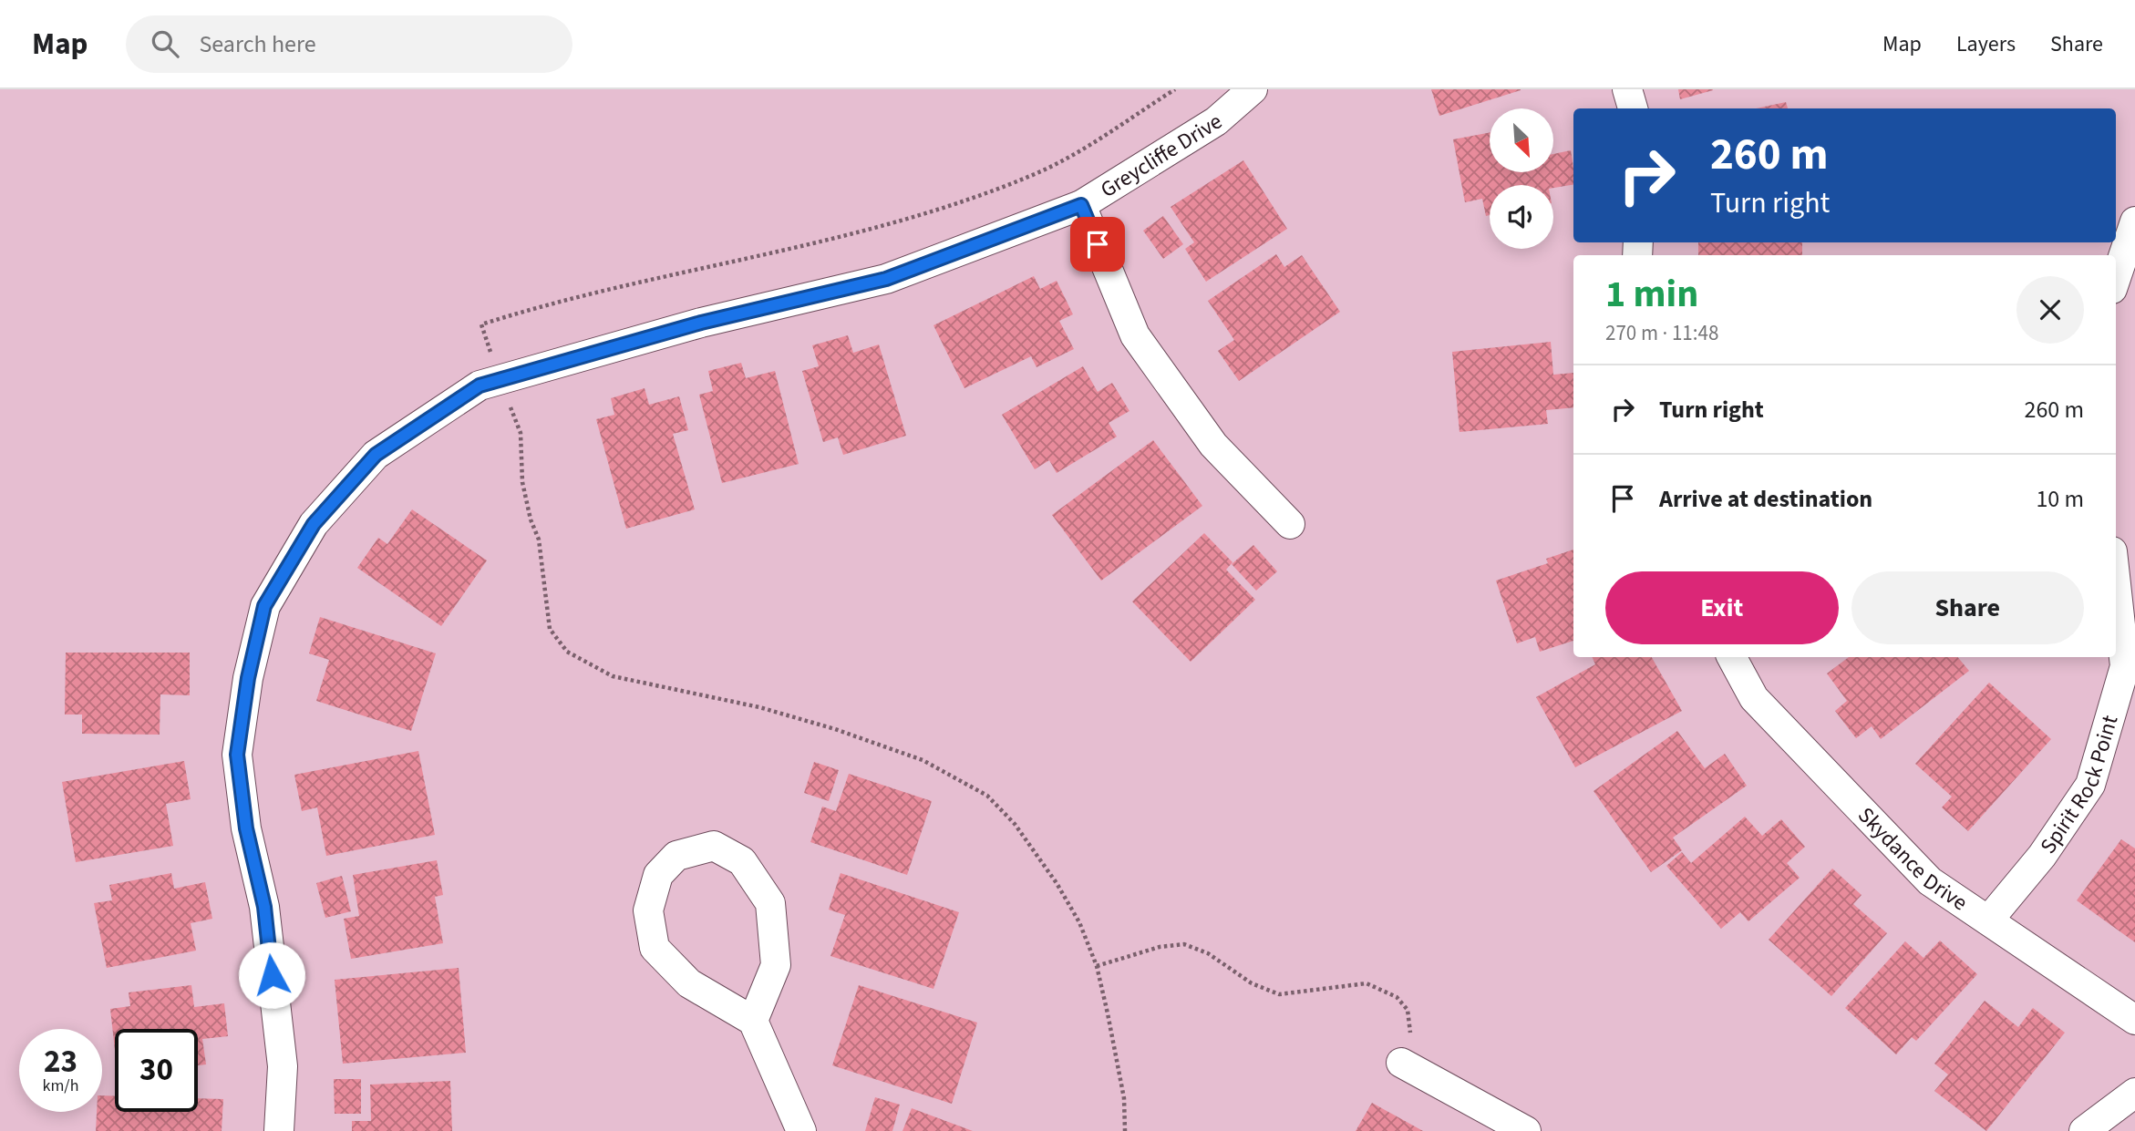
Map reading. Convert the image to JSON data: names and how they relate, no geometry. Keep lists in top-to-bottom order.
{
  "streets": {
    "street": ["Greycliffe Drive", "Spirit Rock Point", "Skydance Drive"]
  },
  "crossings": [
    ["Spirit Rock Point", "Skydance Drive"]
  ],
  "north": "bottom right",
  "page": {
    "header": "Map",
    "search": "Search here",
    "nav": ["Map", "Layers", "Share"],
    "turn": ["260 m", "Turn right"],
    "heading": ["1 min", "270 m · 11:48"],
    "list": [
      {
        "name": "Turn right",
        "value": "260 m"
      },
      {
        "name": "Arrive at destination",
        "value": "10 m"
      }
    ],
    "buttons": ["Exit", "Share"],
    "speed": "23 km/h",
    "limit": "30"
  }
}
